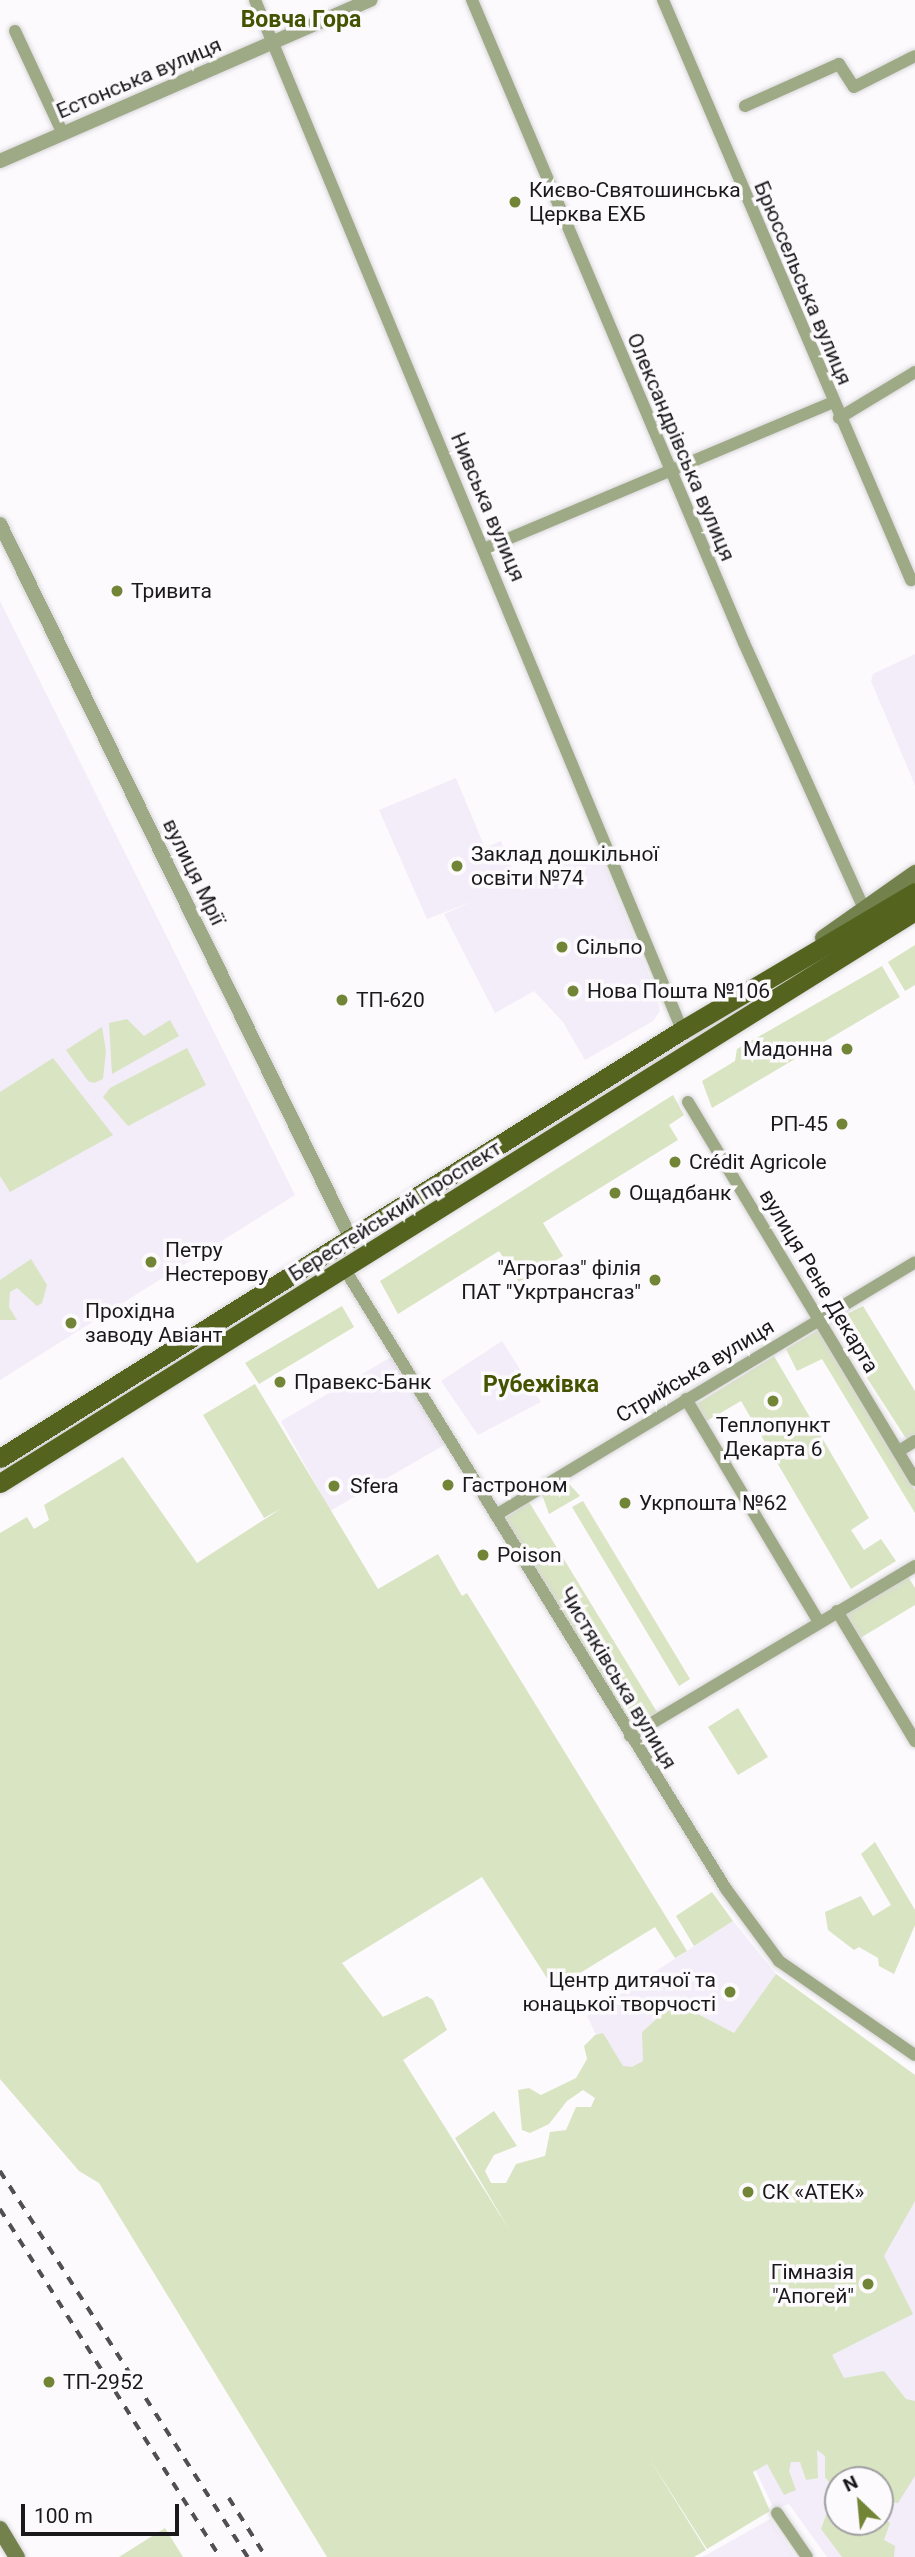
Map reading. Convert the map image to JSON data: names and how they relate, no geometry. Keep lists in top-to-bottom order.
{
  "streets": {
    "main road": ["Берестейський проспект"],
    "street": [
      "Естонська вулиця",
      "Брюссельська вулиця",
      "Олександрівська вулиця",
      "Нивська вулиця",
      "вулиця Мрії",
      "вулиця Рене Декарта",
      "Стрийська вулиця",
      "Чистяківська вулиця"
    ]
  },
  "crossings": [
    ["Естонська вулиця", "Нивська вулиця"],
    ["Олександрівська вулиця", "Берестейський проспект"],
    ["Нивська вулиця", "Берестейський проспект"],
    ["вулиця Мрії", "Берестейський проспект"],
    ["Берестейський проспект", "Чистяківська вулиця"],
    ["вулиця Рене Декарта", "Стрийська вулиця"],
    ["Стрийська вулиця", "Чистяківська вулиця"]
  ],
  "districts": ["Вовча Гора", "Рубежівка"],
  "places": [
    "Києво-Святошинська Церква ЕХБ",
    "Тривита",
    "Заклад дошкільної освіти №74",
    "Сільпо",
    "Нова Пошта №106",
    "ТП-620",
    "Мадонна",
    "РП-45",
    "Crédit Agricole",
    "Ощадбанк",
    "Петру Нестерову",
    "\"Агрогаз\" філія ПАТ \"Укртрансгаз\"",
    "Прохідна заводу Авіант",
    "Правекс-Банк",
    "Теплопункт Декарта 6",
    "Гастроном",
    "Sfera",
    "Укрпошта №62",
    "Poison",
    "Центр дитячої та юнацької творчості",
    "СК «АТЕК»",
    "Гімназія \"Апогей\"",
    "ТП-2952"
  ],
  "scale_bar": "100 m",
  "north": "top left"
}
